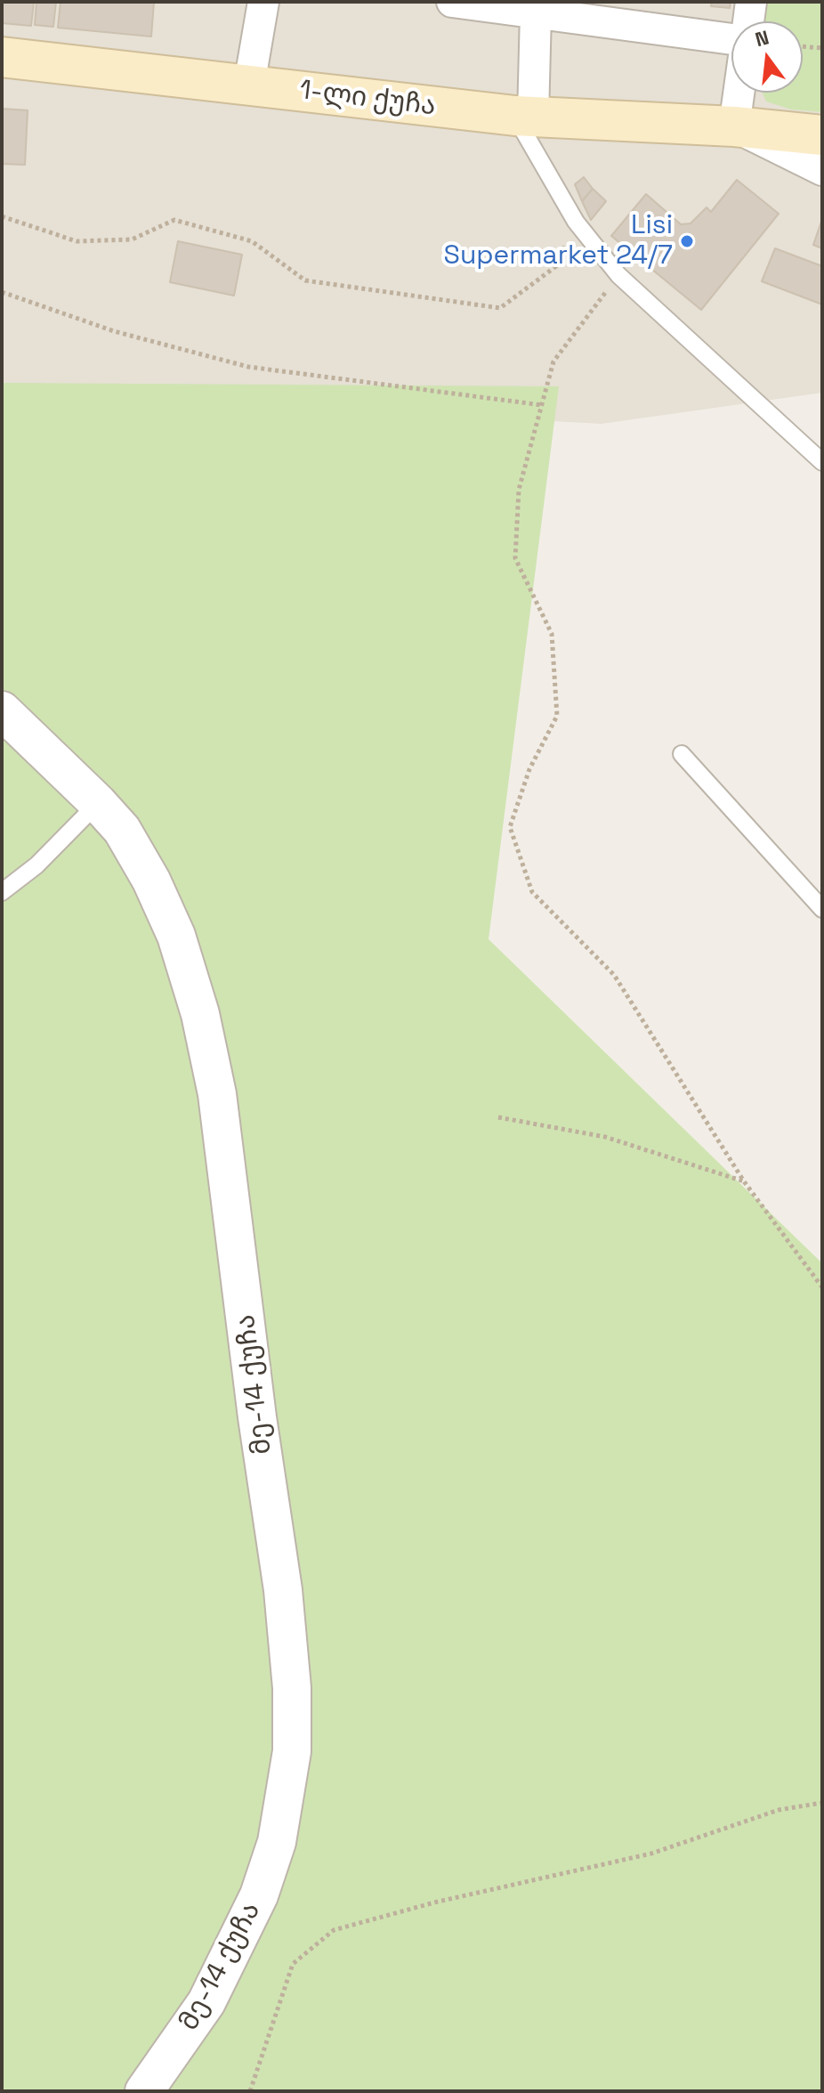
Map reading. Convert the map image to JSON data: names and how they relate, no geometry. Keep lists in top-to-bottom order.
{
  "streets": {
    "main road": ["1-ლი ქუჩა"],
    "street": ["მე-14 ქუჩა"]
  },
  "places": ["Lisi Supermarket 24/7"],
  "north": "top"
}
